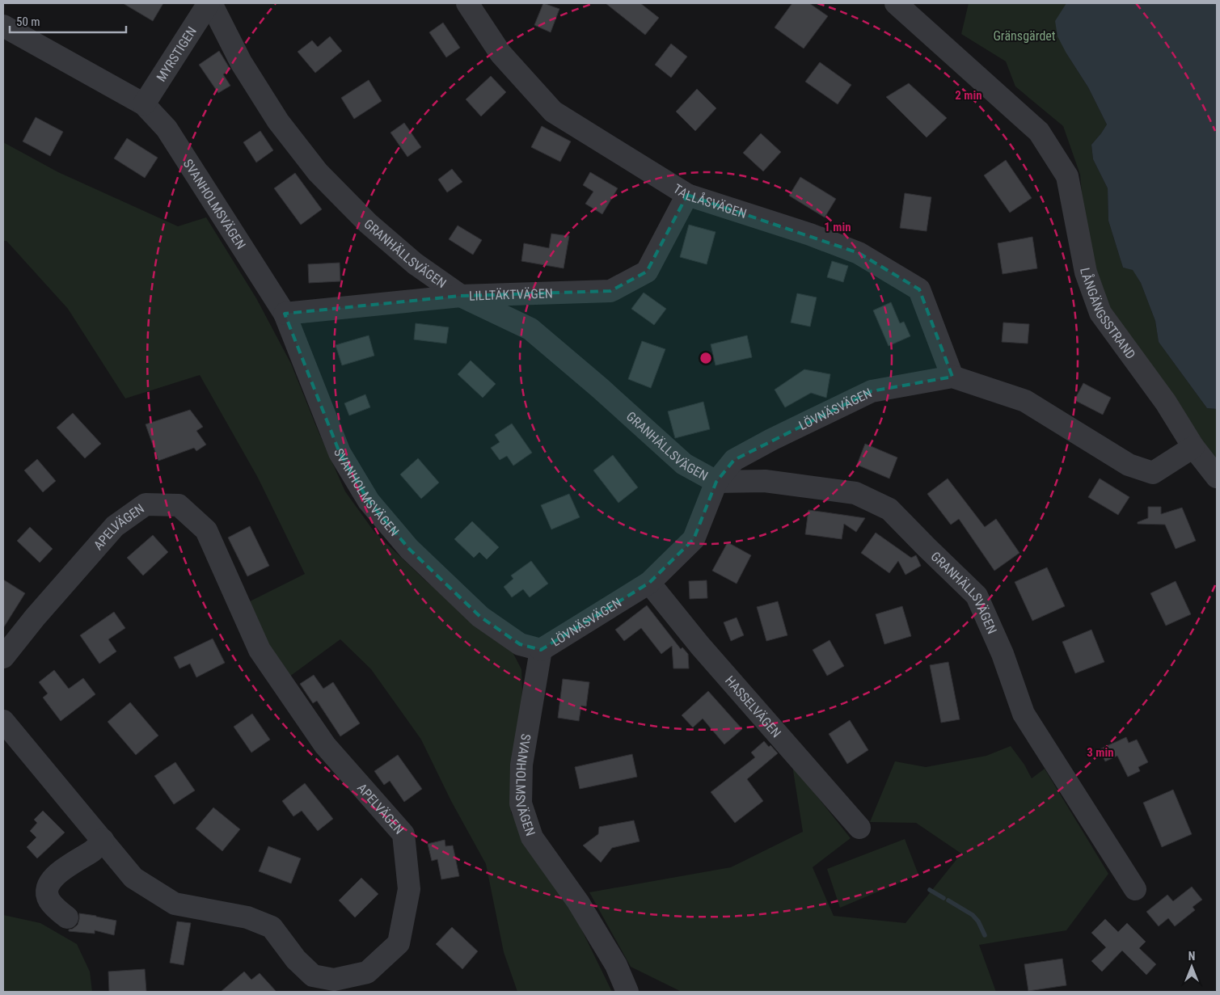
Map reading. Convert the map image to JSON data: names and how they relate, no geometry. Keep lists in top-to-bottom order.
{
  "streets": {
    "street": [
      "MYRSTIGEN",
      "TALLÅSVÄGEN",
      "SVANHOLMSVÄGEN",
      "GRANHÄLLSVÄGEN",
      "LILLTÄKTVÄGEN",
      "LÅNGÄNGSSTRAND",
      "LÖVNÄSVÄGEN",
      "APELVÄGEN",
      "HASSELVÄGEN"
    ]
  },
  "crossings": [
    ["MYRSTIGEN", "SVANHOLMSVÄGEN"],
    ["MYRSTIGEN", "GRANHÄLLSVÄGEN"],
    ["TALLÅSVÄGEN", "LILLTÄKTVÄGEN"],
    ["TALLÅSVÄGEN", "LÖVNÄSVÄGEN"],
    ["SVANHOLMSVÄGEN", "LILLTÄKTVÄGEN"],
    ["SVANHOLMSVÄGEN", "LÖVNÄSVÄGEN"],
    ["GRANHÄLLSVÄGEN", "LILLTÄKTVÄGEN"],
    ["GRANHÄLLSVÄGEN", "LÖVNÄSVÄGEN"],
    ["LÅNGÄNGSSTRAND", "LÖVNÄSVÄGEN"],
    ["LÖVNÄSVÄGEN", "HASSELVÄGEN"]
  ],
  "parks": ["Gränsgärdet"],
  "scale_bar": "50 m",
  "north": "top",
  "rings": ["2 min", "1 min", "3 min"]
}
